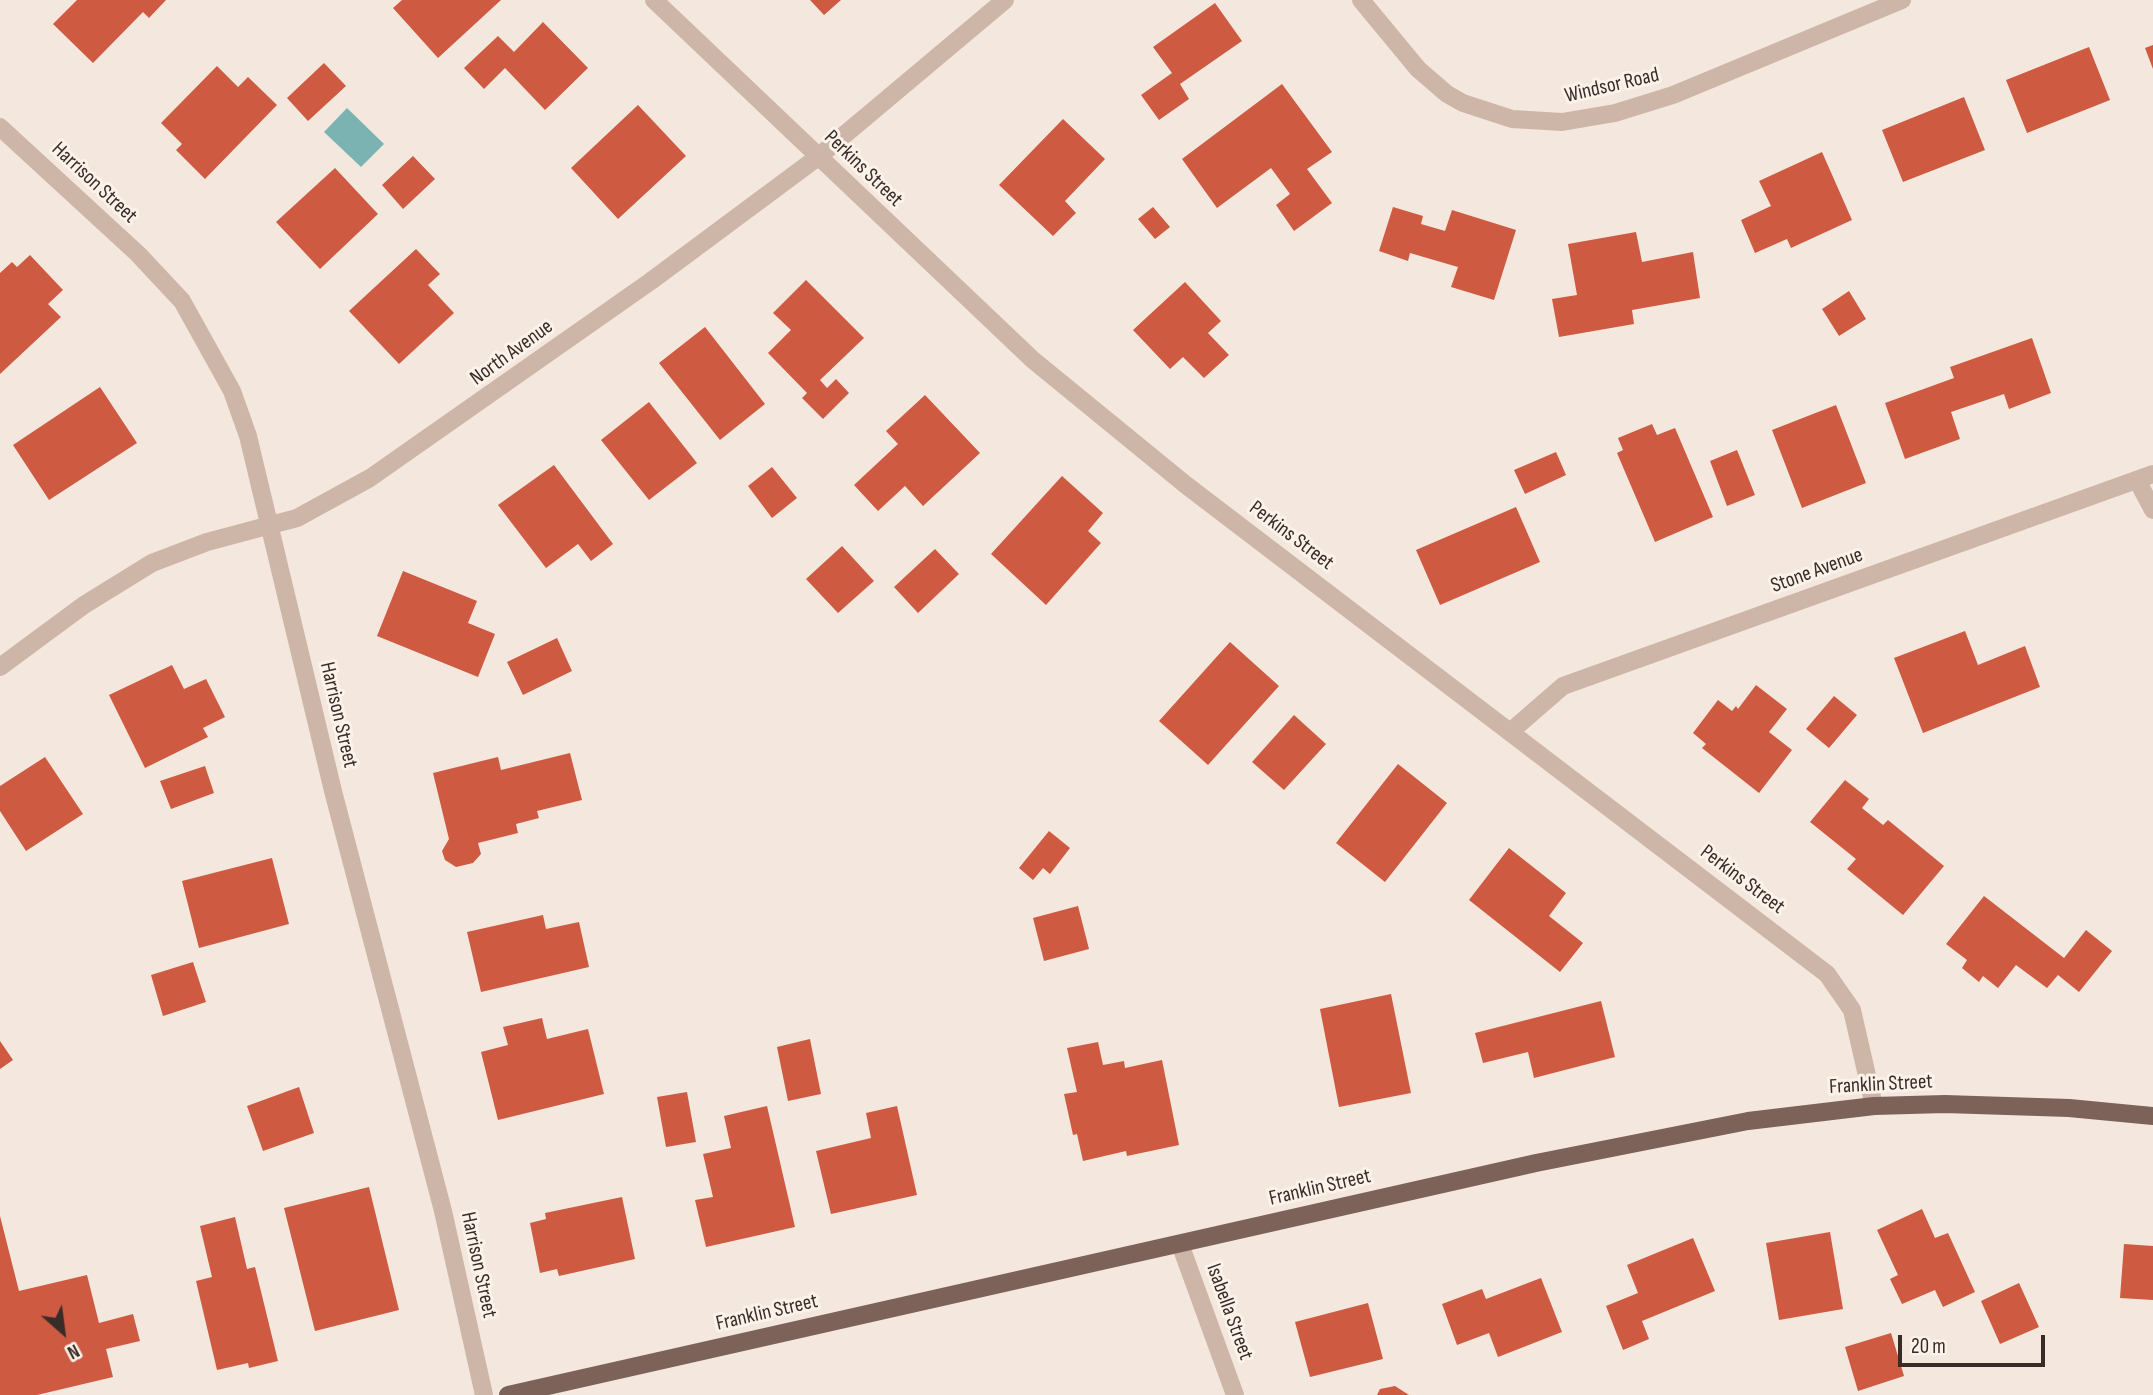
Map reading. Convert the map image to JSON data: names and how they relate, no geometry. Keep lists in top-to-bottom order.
{
  "streets": {
    "main road": ["Franklin Street"],
    "street": [
      "Windsor Road",
      "Perkins Street",
      "Harrison Street",
      "North Avenue",
      "Stone Avenue",
      "Isabella Street"
    ]
  },
  "crossings": [
    ["Perkins Street", "North Avenue"],
    ["Perkins Street", "Stone Avenue"],
    ["Perkins Street", "Franklin Street"],
    ["Harrison Street", "North Avenue"],
    ["Franklin Street", "Isabella Street"]
  ],
  "scale_bar": "20 m",
  "north": "bottom right"
}
